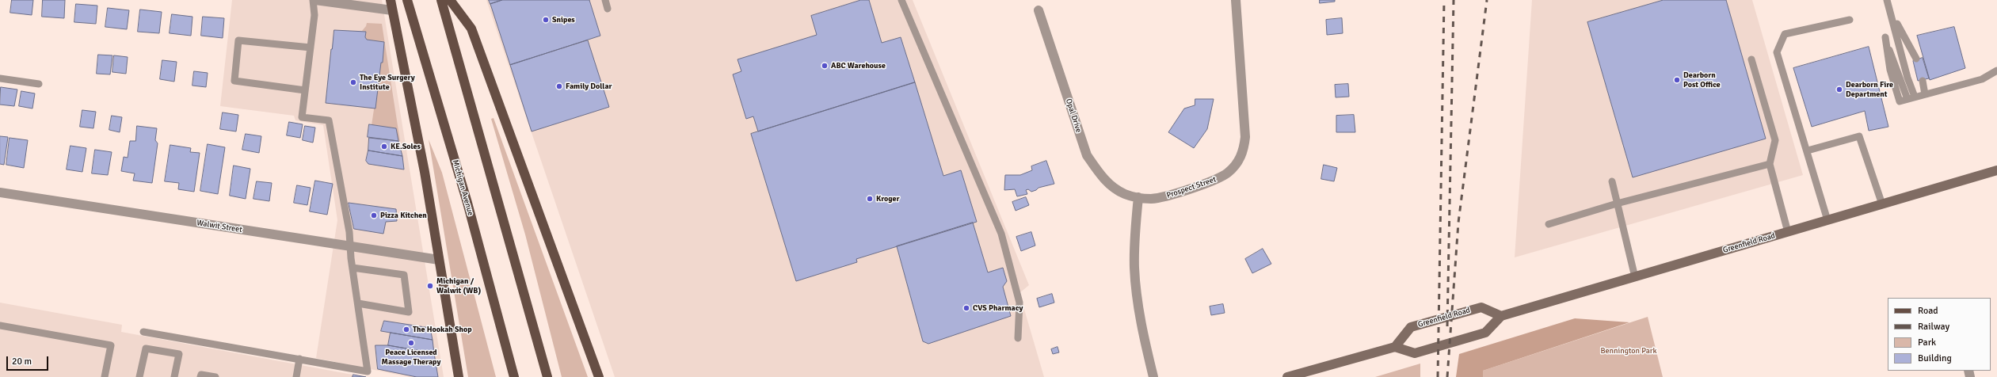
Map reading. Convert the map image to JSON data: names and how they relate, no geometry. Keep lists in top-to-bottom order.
{
  "streets": {
    "main road": ["Michigan Avenue", "Greenfield Road"],
    "street": ["Opal Drive", "Prospect Street", "Walwit Street"]
  },
  "crossings": [
    ["Opal Drive", "Prospect Street"]
  ],
  "parks": ["Bennington Park"],
  "places": [
    "Snipes",
    "ABC Warehouse",
    "Dearborn Post Office",
    "The Eye Surgery Institute",
    "Family Dollar",
    "Dearborn Fire Department",
    "KE.Soles",
    "Kroger",
    "Pizza Kitchen",
    "Michigan / Walwit (WB)",
    "CVS Pharmacy",
    "The Hookah Shop",
    "Peace Licensed Massage Therapy"
  ],
  "legend": [
    "Road",
    "Railway",
    "Park",
    "Building"
  ],
  "scale_bar": "20 m"
}
